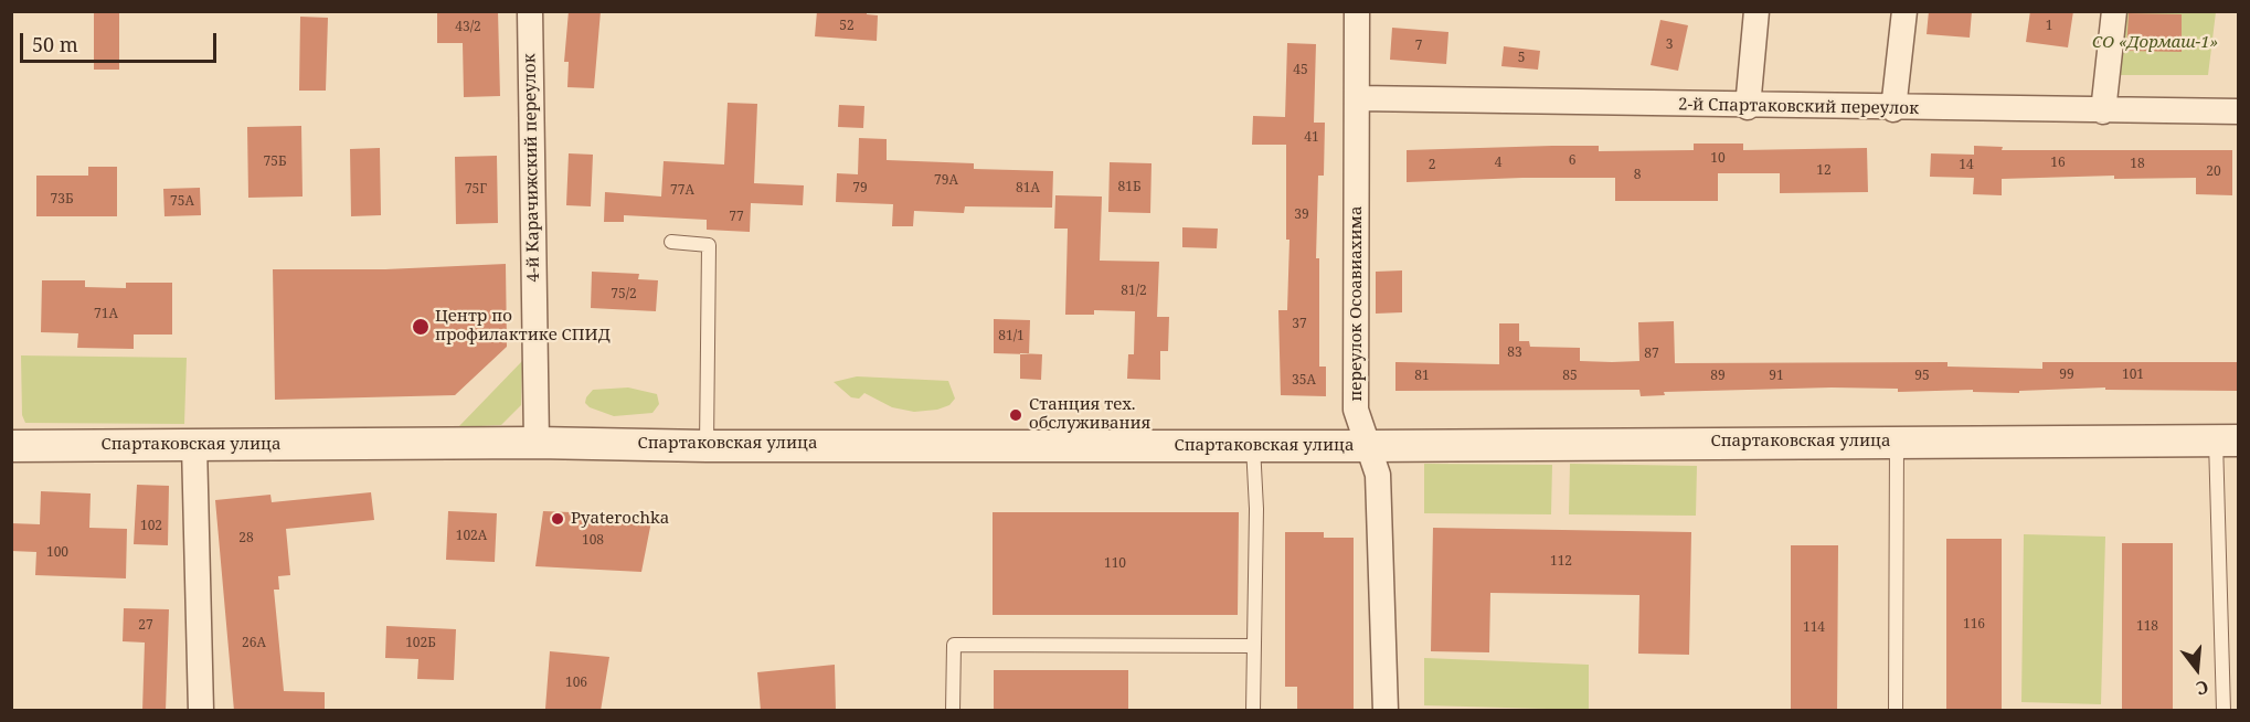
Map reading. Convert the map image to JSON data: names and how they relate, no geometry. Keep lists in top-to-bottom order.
{
  "streets": {
    "street": [
      "2-й Спартаковский переулок",
      "4-й Карачижский переулок",
      "переулок Осоавиахима",
      "Спартаковская улица"
    ]
  },
  "crossings": [
    ["2-й Спартаковский переулок", "переулок Осоавиахима"],
    ["4-й Карачижский переулок", "Спартаковская улица"],
    ["переулок Осоавиахима", "Спартаковская улица"]
  ],
  "parks": ["СО «Дормаш-1»"],
  "places": ["Центр по профилактике СПИД", "Станция тех. обслуживания", "Pyaterochka"],
  "house_numbers": [
    "52",
    "1",
    "43/2",
    "3",
    "7",
    "5",
    "45",
    "41",
    "10",
    "6",
    "75Б",
    "4",
    "16",
    "18",
    "2",
    "14",
    "12",
    "20",
    "8",
    "79А",
    "81Б",
    "79",
    "81А",
    "75Г",
    "77А",
    "73Б",
    "75А",
    "39",
    "77",
    "81/2",
    "75/2",
    "71А",
    "37",
    "81/1",
    "83",
    "87",
    "99",
    "101",
    "81",
    "85",
    "89",
    "91",
    "95",
    "35А",
    "102",
    "102А",
    "28",
    "108",
    "100",
    "112",
    "110",
    "116",
    "27",
    "118",
    "114",
    "26А",
    "102Б",
    "106"
  ],
  "scale_bar": "50 m",
  "north": "bottom"
}
